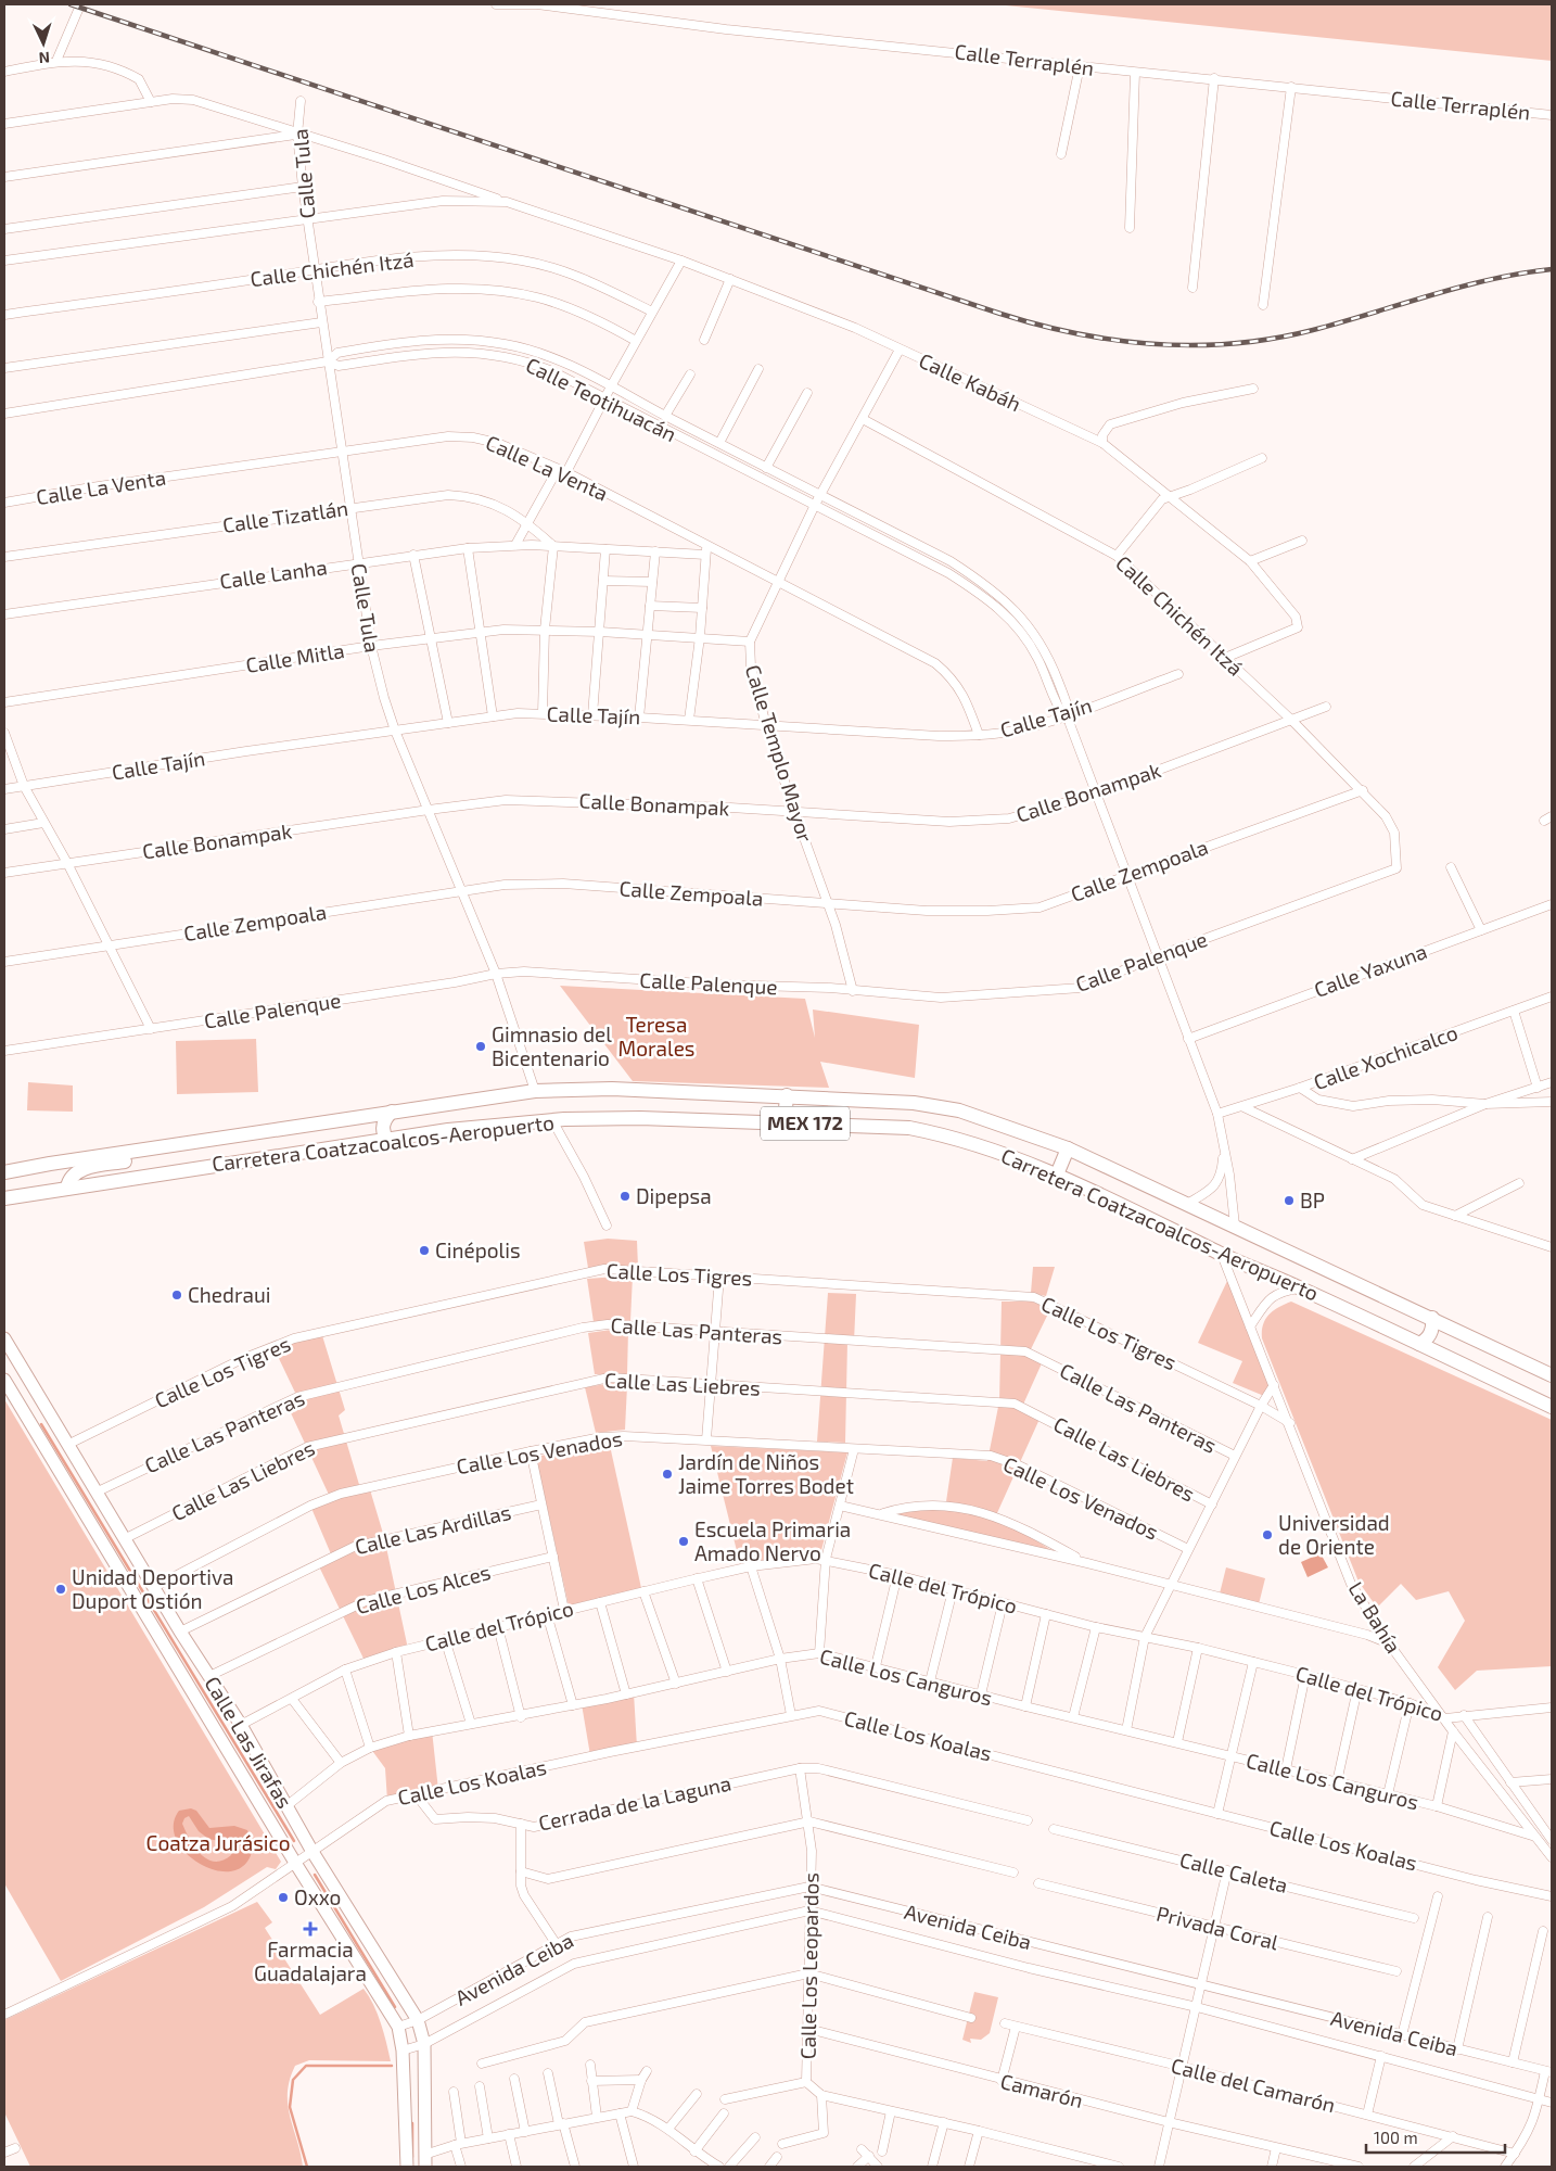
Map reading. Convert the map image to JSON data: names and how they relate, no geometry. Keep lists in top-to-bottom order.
{
  "streets": {
    "main road": ["MEX 172", "Carretera Coatzacoalcos-Aeropuerto", "Calle Las Jirafas"],
    "street": [
      "Calle Terraplén",
      "Calle Tula",
      "Calle Chichén Itzá",
      "Calle Kabáh",
      "Calle Teotihuacán",
      "Calle La Venta",
      "Calle Tizatlán",
      "Calle Lanha",
      "Calle Mitla",
      "Calle Tajín",
      "Calle Templo Mayor",
      "Calle Bonampak",
      "Calle Zempoala",
      "Calle Palenque",
      "Calle Yaxuna",
      "Calle Xochicalco",
      "Calle Los Tigres",
      "Calle Las Panteras",
      "Calle Las Liebres",
      "Calle Los Venados",
      "Calle Las Ardillas",
      "Calle del Trópico",
      "Calle Los Alces",
      "La Bahía",
      "Calle Los Canguros",
      "Calle Los Koalas",
      "Cerrada de la Laguna",
      "Calle Caleta",
      "Avenida Ceiba",
      "Privada Coral",
      "Calle Los Leopardos",
      "Calle del Camarón",
      "Camarón"
    ]
  },
  "crossings": [
    ["Calle Tula", "Calle Chichén Itzá"],
    ["Calle Tula", "Calle Kabáh"],
    ["Calle Tula", "Calle Teotihuacán"],
    ["Calle Tula", "Calle La Venta"],
    ["Calle Tula", "Calle Tizatlán"],
    ["Calle Tula", "Calle Lanha"],
    ["Calle Tula", "Calle Mitla"],
    ["Calle Tula", "Calle Tajín"],
    ["Calle Tula", "Calle Bonampak"],
    ["Calle Tula", "Calle Zempoala"],
    ["Calle Tula", "Calle Palenque"],
    ["Calle Tula", "Carretera Coatzacoalcos-Aeropuerto"],
    ["Calle Chichén Itzá", "Calle Kabáh"],
    ["Calle Chichén Itzá", "Calle Templo Mayor"],
    ["Calle Chichén Itzá", "Calle Bonampak"],
    ["Calle Chichén Itzá", "Calle Zempoala"],
    ["Calle Chichén Itzá", "Calle Palenque"],
    ["Calle Kabáh", "Calle Templo Mayor"],
    ["Calle Teotihuacán", "Calle Tajín"],
    ["Calle Teotihuacán", "Calle Templo Mayor"],
    ["Calle Teotihuacán", "Calle Bonampak"],
    ["Calle Teotihuacán", "Calle Zempoala"],
    ["Calle Teotihuacán", "Calle Palenque"],
    ["Calle Teotihuacán", "Calle Yaxuna"],
    ["Calle Teotihuacán", "Calle Xochicalco"],
    ["Calle Teotihuacán", "Carretera Coatzacoalcos-Aeropuerto"],
    ["Calle La Venta", "Calle Lanha"],
    ["Calle La Venta", "Calle Tajín"],
    ["Calle La Venta", "Calle Templo Mayor"],
    ["Calle Tizatlán", "Calle Lanha"],
    ["Calle Mitla", "Calle Templo Mayor"],
    ["Calle Tajín", "Calle Templo Mayor"],
    ["Calle Templo Mayor", "Calle Bonampak"],
    ["Calle Templo Mayor", "Calle Zempoala"],
    ["Calle Templo Mayor", "Calle Palenque"],
    ["Carretera Coatzacoalcos-Aeropuerto", "La Bahía"],
    ["Calle Los Tigres", "La Bahía"],
    ["Calle Los Tigres", "Calle Las Jirafas"],
    ["Calle Las Panteras", "Calle Las Jirafas"],
    ["Calle Las Liebres", "Calle Las Jirafas"],
    ["Calle Los Venados", "Calle Las Jirafas"],
    ["Calle Las Ardillas", "Calle Las Jirafas"],
    ["Calle del Trópico", "La Bahía"],
    ["Calle del Trópico", "Calle Las Jirafas"],
    ["Calle Los Alces", "Calle Las Jirafas"],
    ["La Bahía", "Calle Los Canguros"],
    ["Calle Los Canguros", "Calle Las Jirafas"],
    ["Calle Los Koalas", "Calle Las Jirafas"],
    ["Calle Los Koalas", "Cerrada de la Laguna"],
    ["Calle Las Jirafas", "Avenida Ceiba"],
    ["Cerrada de la Laguna", "Calle Los Leopardos"],
    ["Avenida Ceiba", "Calle Los Leopardos"],
    ["Calle Los Leopardos", "Camarón"]
  ],
  "parks": ["Teresa Morales", "Coatza Jurásico"],
  "places": {
    "other": [
      "Gimnasio del Bicentenario",
      "Dipepsa",
      "BP",
      "Cinépolis",
      "Chedraui",
      "Jardín de Niños Jaime Torres Bodet",
      "Universidad de Oriente",
      "Escuela Primaria Amado Nervo",
      "Unidad Deportiva Duport Ostión",
      "Oxxo"
    ],
    "health": ["Farmacia Guadalajara"]
  },
  "scale_bar": "100 m",
  "north": "bottom"
}
